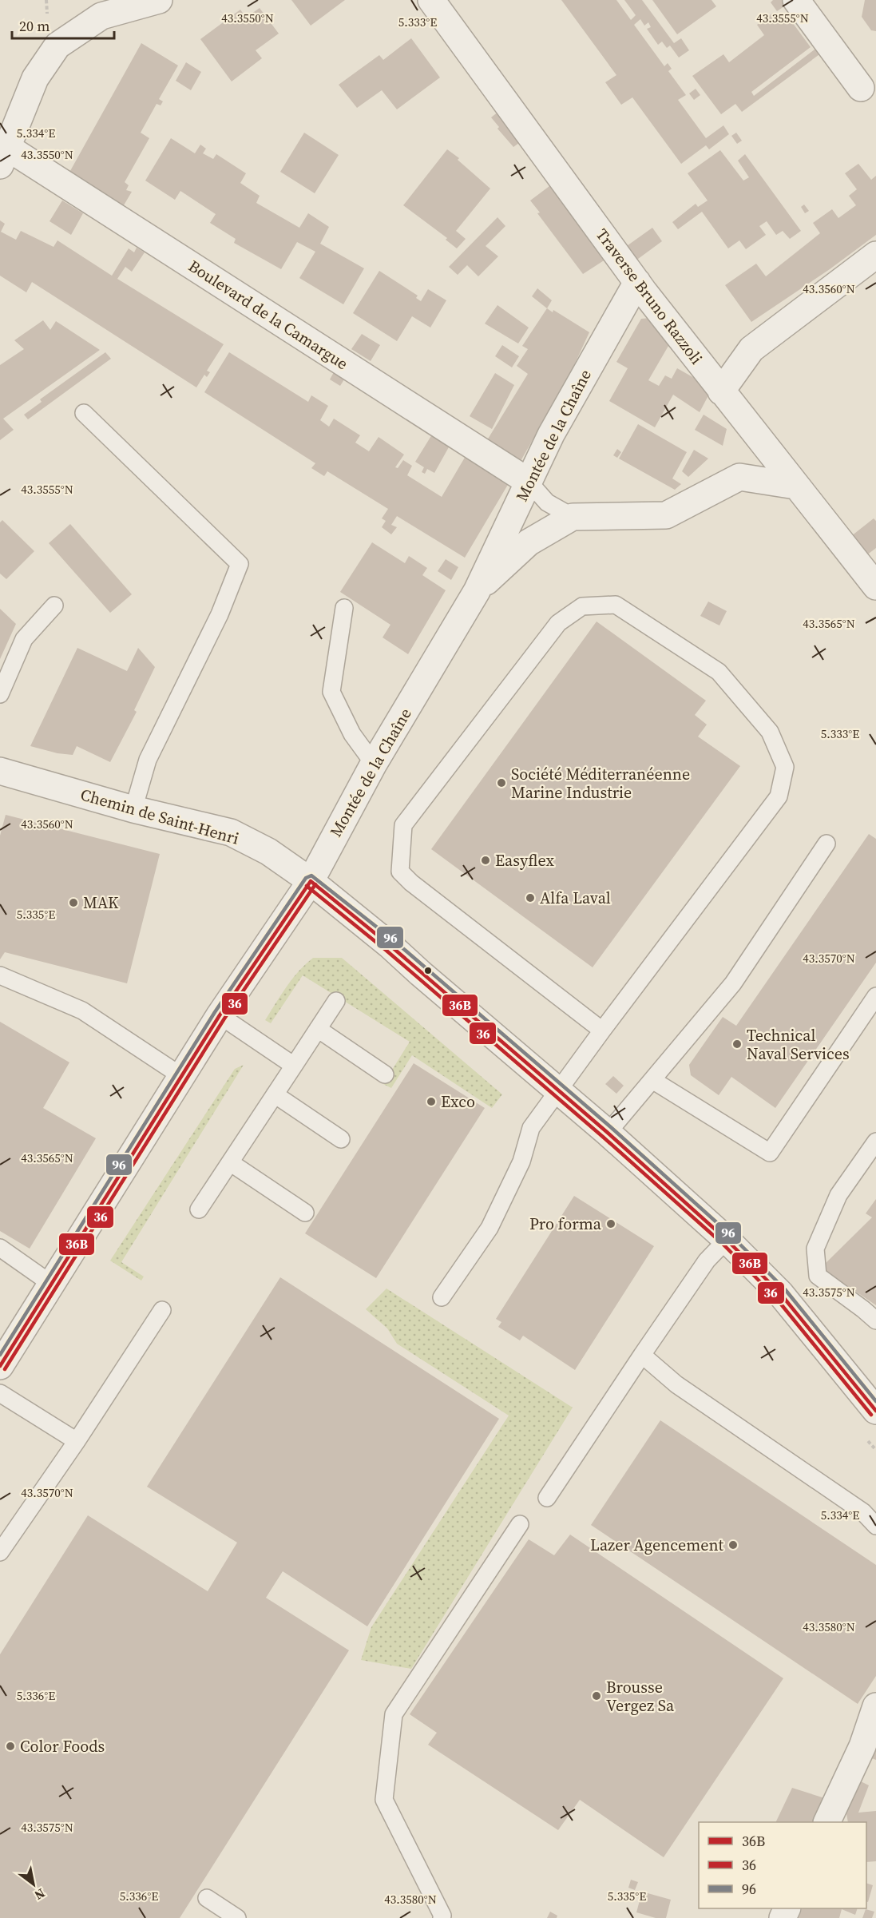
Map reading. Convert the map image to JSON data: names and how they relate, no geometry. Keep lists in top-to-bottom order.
{
  "streets": {
    "street": [
      "Traverse Bruno Razzoli",
      "Boulevard de la Camargue",
      "Montée de la Chaîne",
      "Chemin de Saint-Henri"
    ]
  },
  "crossings": [
    ["Traverse Bruno Razzoli", "Montée de la Chaîne"],
    ["Boulevard de la Camargue", "Montée de la Chaîne"],
    ["Montée de la Chaîne", "Chemin de Saint-Henri"]
  ],
  "places": [
    "Société Méditerranéenne Marine Industrie",
    "Easyflex",
    "Alfa Laval",
    "MAK",
    "Technical Naval Services",
    "Exco",
    "Pro forma",
    "Lazer Agencement",
    "Brousse Vergez Sa",
    "Color Foods"
  ],
  "lines": ["transit line 96", "transit line 36B", "transit line 36"],
  "legend": ["36B", "36", "96"],
  "scale_bar": "20 m",
  "north": "bottom right",
  "coordinates": [
    "43.3550°N",
    "43.3555°N",
    "5.333°E",
    "5.334°E",
    "43.3560°N",
    "43.3565°N",
    "5.335°E",
    "43.3570°N",
    "43.3575°N",
    "43.3580°N",
    "5.336°E"
  ]
}
